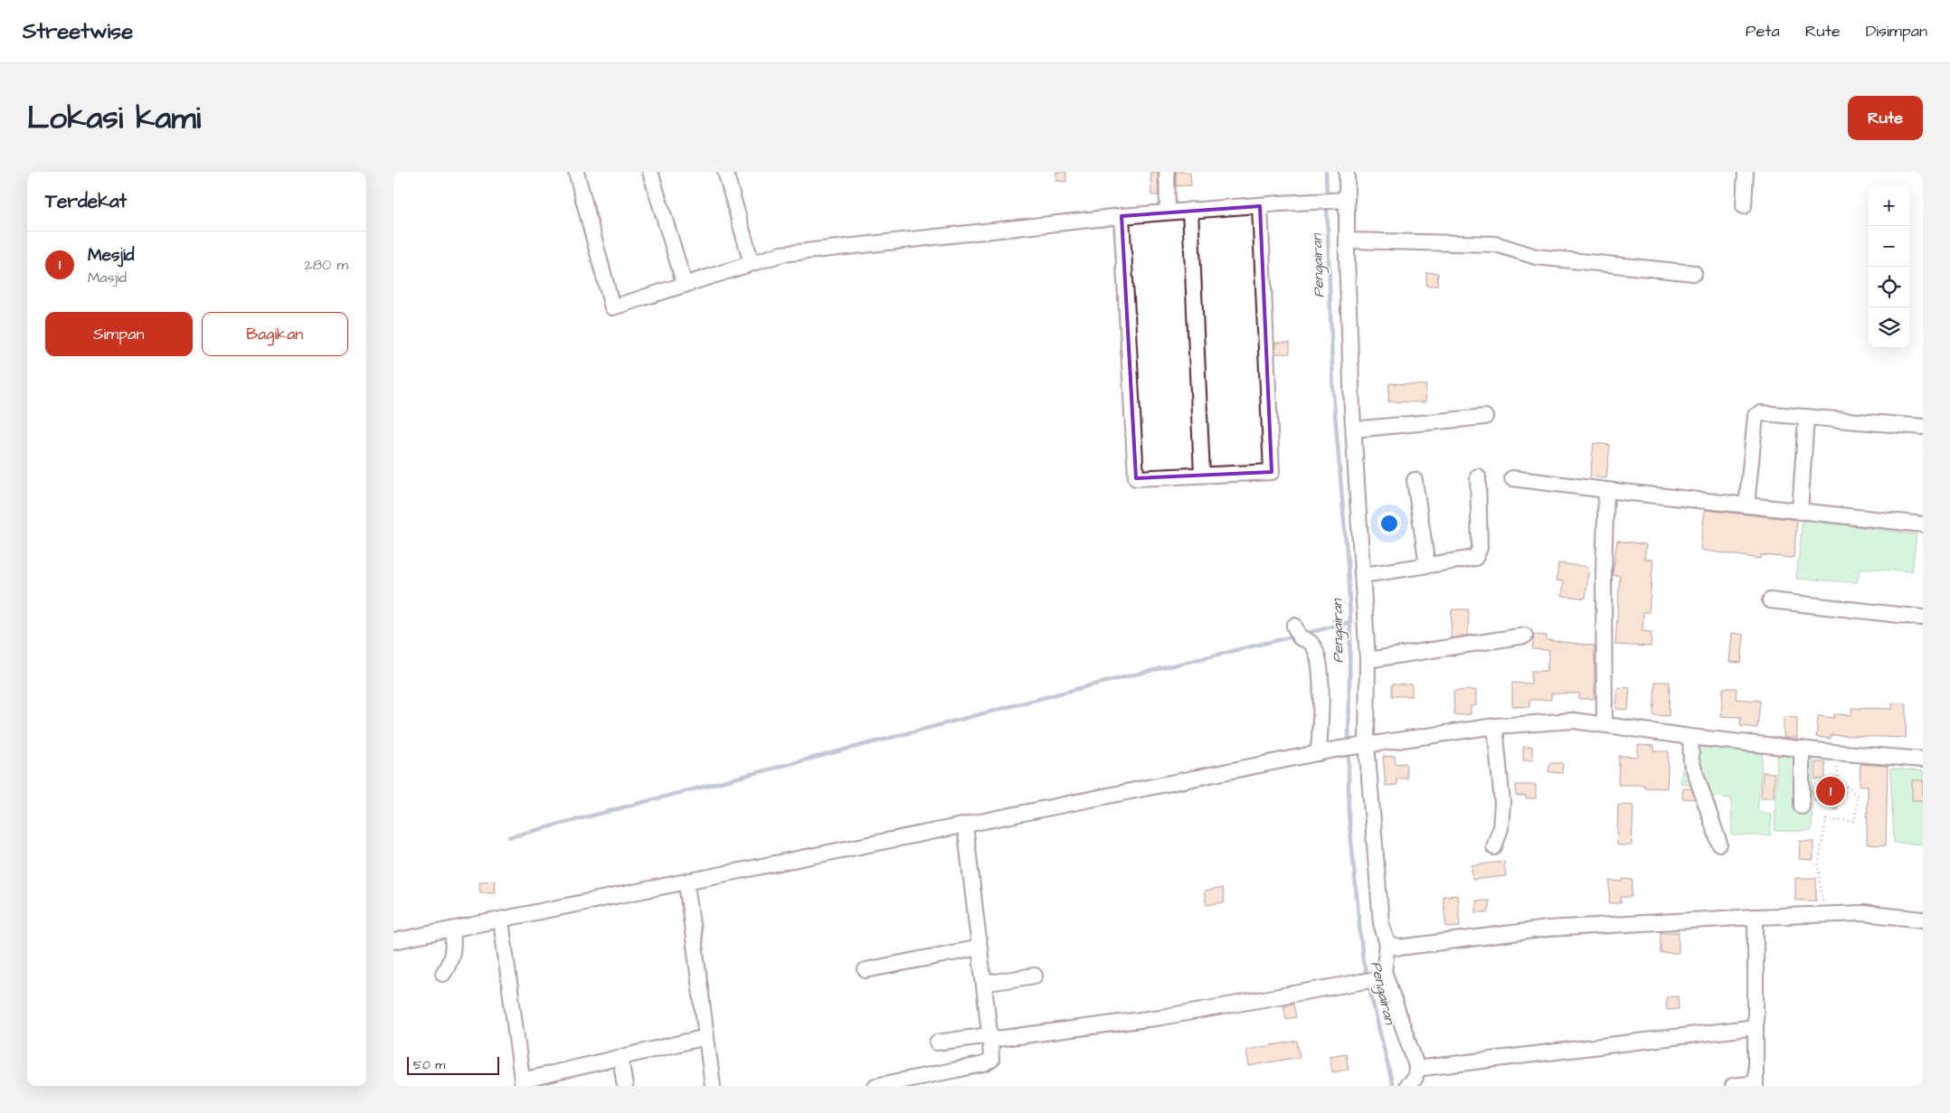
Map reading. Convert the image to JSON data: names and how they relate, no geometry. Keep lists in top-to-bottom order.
{
  "water": ["Pengairan"],
  "scale_bar": "50 m",
  "page": {
    "header": "Streetwise",
    "nav": ["Peta", "Rute", "Disimpan"],
    "title": "Lokasi kami",
    "buttons": [
      "Rute",
      ["Simpan", "Bagikan"]
    ],
    "heading": "Terdekat",
    "map_buttons": ["+", "−"],
    "list": [
      {
        "mark": "1",
        "name": "Mesjid",
        "note": "Masjid",
        "value": "280 m"
      }
    ],
    "pins": "1",
    "scale": "50 m"
  }
}
